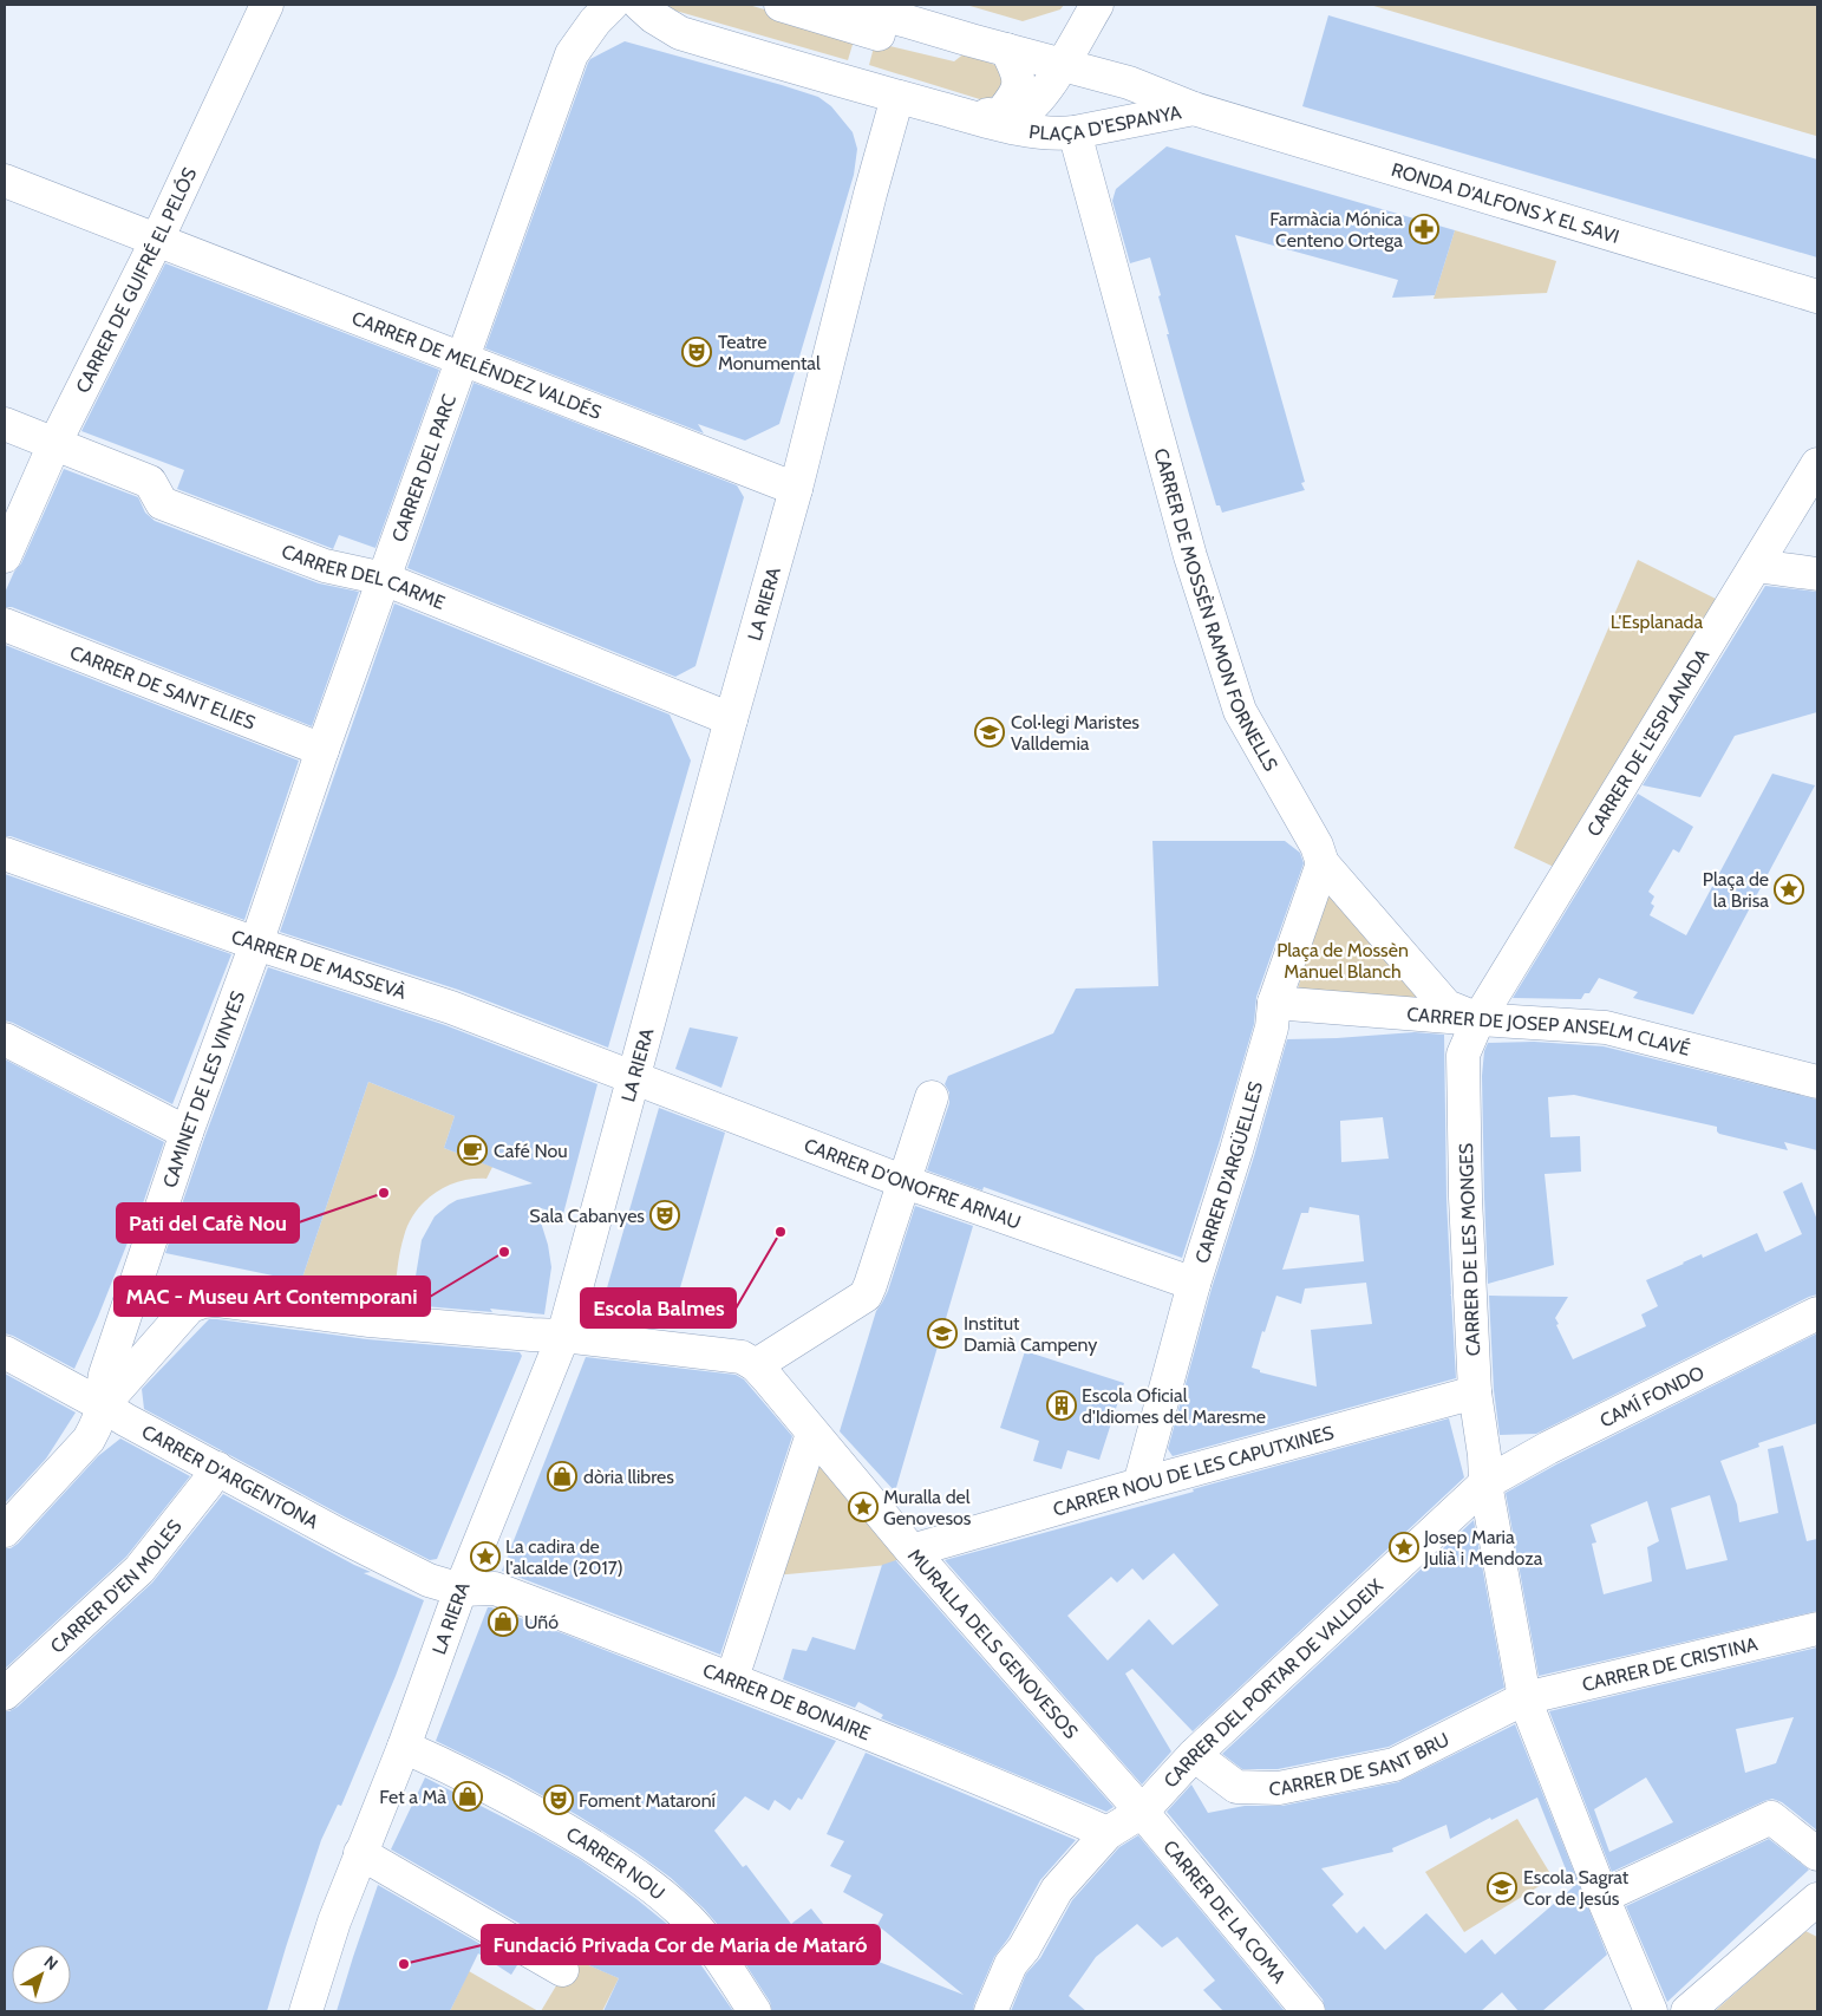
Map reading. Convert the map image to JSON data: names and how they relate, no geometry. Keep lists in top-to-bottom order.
{
  "streets": {
    "street": [
      "PLAÇA D'ESPANYA",
      "RONDA D'ALFONS X EL SAVI",
      "CARRER DE GUIFRÉ EL PELÓS",
      "CARRER DE MELÉNDEZ VALDÉS",
      "CARRER DEL PARC",
      "CARRER DEL CARME",
      "LA RIERA",
      "CARRER DE MOSSÈN RAMON FORNELLS",
      "CARRER DE SANT ELIES",
      "CARRER DE L'ESPLANADA",
      "CARRER DE MASSEVÀ",
      "CARRER DE JOSEP ANSELM CLAVÉ",
      "CAMINET DE LES VINYES",
      "CARRER D'ARGÜELLES",
      "CARRER D'ONOFRE ARNAU",
      "CARRER DE LES MONGES",
      "CAMÍ FONDO",
      "CARRER NOU DE LES CAPUTXINES",
      "CARRER D'ARGENTONA",
      "CARRER D'EN MOLES",
      "MURALLA DELS GENOVESOS",
      "CARRER DE CRISTINA",
      "CARRER DEL PORTAR DE VALLDEIX",
      "CARRER DE BONAIRE",
      "CARRER DE SANT BRU",
      "CARRER NOU",
      "CARRER DE LA COMA"
    ]
  },
  "crossings": [
    ["PLAÇA D'ESPANYA", "RONDA D'ALFONS X EL SAVI"],
    ["PLAÇA D'ESPANYA", "LA RIERA"],
    ["PLAÇA D'ESPANYA", "CARRER DE MOSSÈN RAMON FORNELLS"],
    ["CARRER DE GUIFRÉ EL PELÓS", "CARRER DE MELÉNDEZ VALDÉS"],
    ["CARRER DE GUIFRÉ EL PELÓS", "CARRER DEL CARME"],
    ["CARRER DE MELÉNDEZ VALDÉS", "CARRER DEL PARC"],
    ["CARRER DE MELÉNDEZ VALDÉS", "LA RIERA"],
    ["CARRER DEL PARC", "CARRER DEL CARME"],
    ["CARRER DEL PARC", "CARRER DE SANT ELIES"],
    ["CARRER DEL PARC", "CARRER DE MASSEVÀ"],
    ["CARRER DEL PARC", "CAMINET DE LES VINYES"],
    ["CARRER DEL CARME", "LA RIERA"],
    ["LA RIERA", "CARRER DE MASSEVÀ"],
    ["LA RIERA", "CARRER D'ONOFRE ARNAU"],
    ["LA RIERA", "CARRER D'ARGENTONA"],
    ["LA RIERA", "CARRER DE BONAIRE"],
    ["LA RIERA", "CARRER NOU"],
    ["CARRER DE MOSSÈN RAMON FORNELLS", "CARRER DE L'ESPLANADA"],
    ["CARRER DE MOSSÈN RAMON FORNELLS", "CARRER DE JOSEP ANSELM CLAVÉ"],
    ["CARRER DE MOSSÈN RAMON FORNELLS", "CARRER D'ARGÜELLES"],
    ["CARRER DE MOSSÈN RAMON FORNELLS", "CARRER DE LES MONGES"],
    ["CARRER DE L'ESPLANADA", "CARRER DE JOSEP ANSELM CLAVÉ"],
    ["CARRER DE L'ESPLANADA", "CARRER DE LES MONGES"],
    ["CARRER DE MASSEVÀ", "CAMINET DE LES VINYES"],
    ["CARRER DE MASSEVÀ", "CARRER D'ONOFRE ARNAU"],
    ["CARRER DE JOSEP ANSELM CLAVÉ", "CARRER D'ARGÜELLES"],
    ["CARRER DE JOSEP ANSELM CLAVÉ", "CARRER DE LES MONGES"],
    ["CAMINET DE LES VINYES", "CARRER D'ARGENTONA"],
    ["CARRER D'ARGÜELLES", "CARRER D'ONOFRE ARNAU"],
    ["CARRER D'ARGÜELLES", "CARRER NOU DE LES CAPUTXINES"],
    ["CARRER DE LES MONGES", "CAMÍ FONDO"],
    ["CARRER DE LES MONGES", "CARRER NOU DE LES CAPUTXINES"],
    ["CARRER DE LES MONGES", "CARRER DE CRISTINA"],
    ["CARRER DE LES MONGES", "CARRER DEL PORTAR DE VALLDEIX"],
    ["CARRER DE LES MONGES", "CARRER DE SANT BRU"],
    ["CAMÍ FONDO", "CARRER DEL PORTAR DE VALLDEIX"],
    ["CARRER NOU DE LES CAPUTXINES", "MURALLA DELS GENOVESOS"],
    ["CARRER D'ARGENTONA", "CARRER D'EN MOLES"],
    ["CARRER D'ARGENTONA", "CARRER DE BONAIRE"],
    ["MURALLA DELS GENOVESOS", "CARRER DEL PORTAR DE VALLDEIX"],
    ["MURALLA DELS GENOVESOS", "CARRER DE LA COMA"],
    ["CARRER DE CRISTINA", "CARRER DE SANT BRU"],
    ["CARRER DEL PORTAR DE VALLDEIX", "CARRER DE BONAIRE"],
    ["CARRER DEL PORTAR DE VALLDEIX", "CARRER DE SANT BRU"],
    ["CARRER DEL PORTAR DE VALLDEIX", "CARRER DE LA COMA"]
  ],
  "parks": ["L'Esplanada", "Plaça de Mossèn Manuel Blanch"],
  "places": {
    "pharmacy": ["Farmàcia Mónica Centeno Ortega"],
    "theatre": ["Teatre Monumental", "Sala Cabanyes", "Foment Mataroní"],
    "school or university": ["Col·legi Maristes Valldemia", "Institut Damià Campeny", "Escola Sagrat Cor de Jesús"],
    "place": [
      "Plaça de la Brisa",
      "Muralla del Genovesos",
      "Josep Maria Julià i Mendoza",
      "La cadira de l'alcalde (2017)"
    ],
    "cafe": ["Café Nou"],
    "other": [
      "Pati del Cafè Nou",
      "Escola Balmes",
      "MAC - Museu Art Contemporani",
      "Fundació Privada Cor de Maria de Mataró"
    ],
    "building": ["Escola Oficial d'Idiomes del Maresme"],
    "shop": ["dòria llibres", "Uñó", "Fet a Mà"]
  },
  "north": "top right"
}
